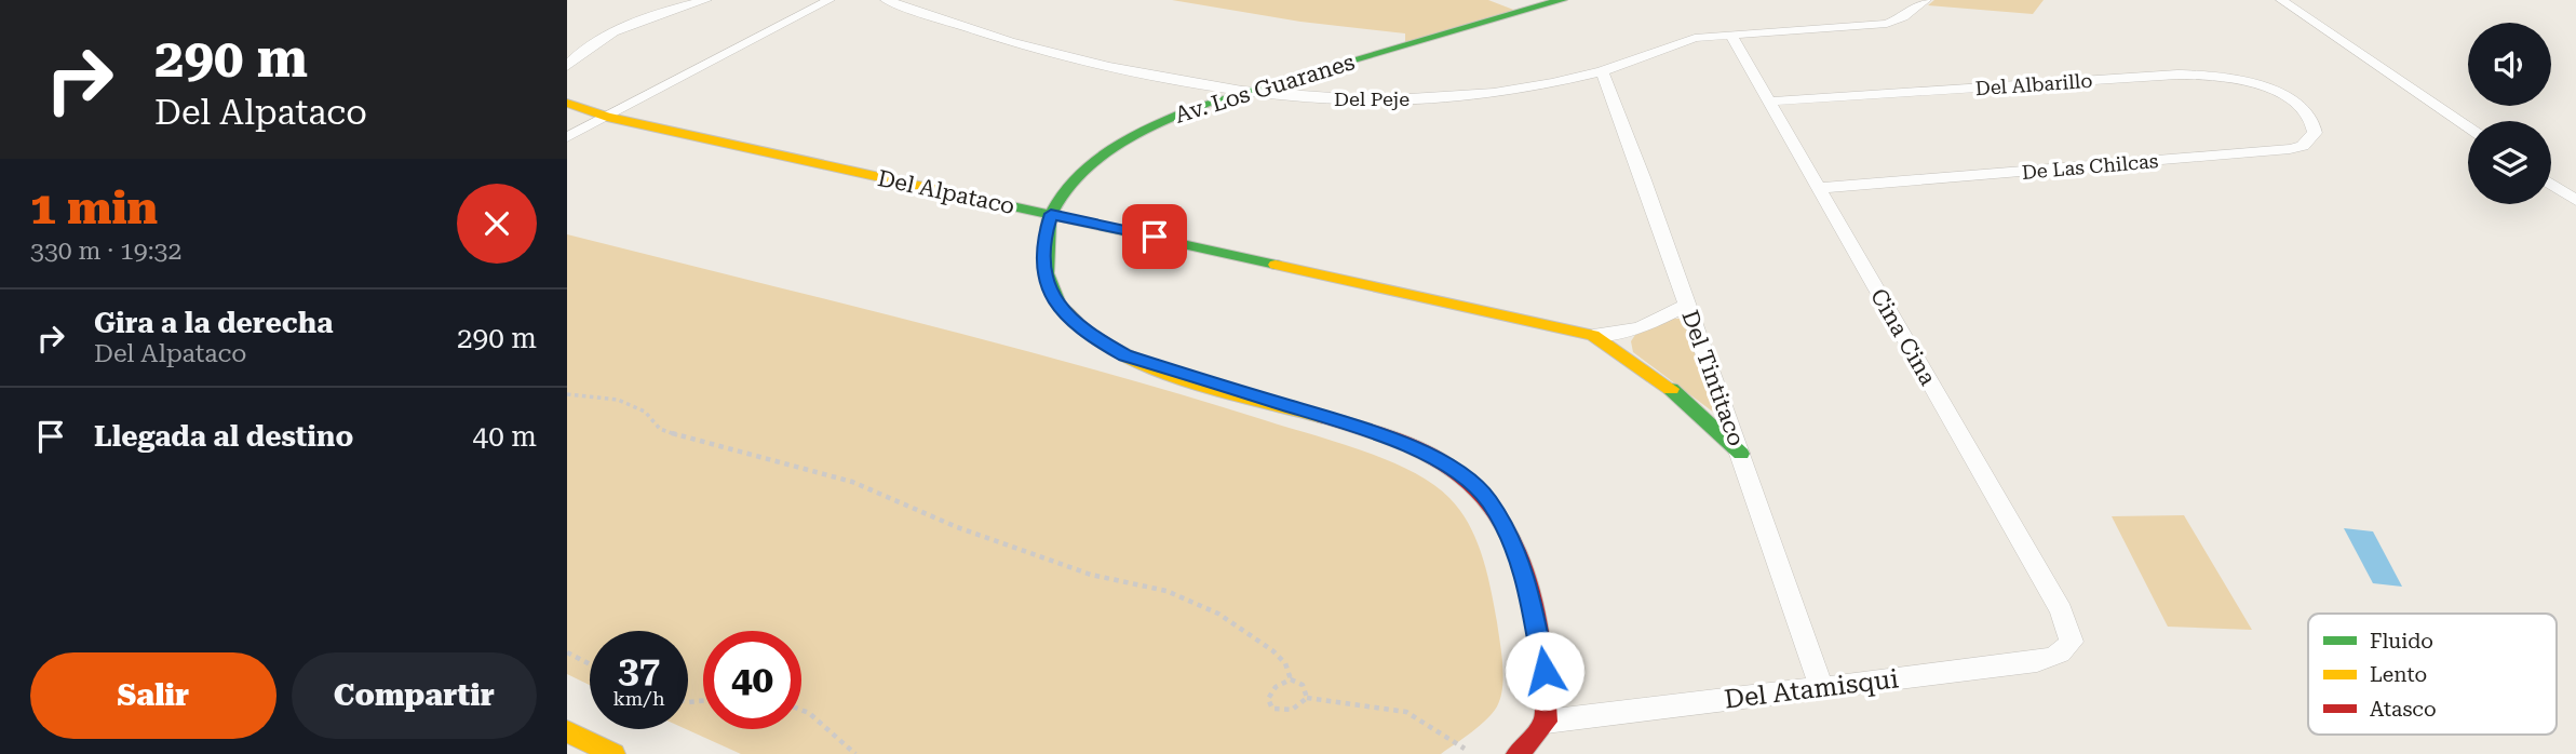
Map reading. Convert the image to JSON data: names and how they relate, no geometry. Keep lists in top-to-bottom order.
{
  "streets": {
    "street": [
      "Del Albarillo",
      "Av. Los Guaranes",
      "Del Peje",
      "De Las Chilcas",
      "Del Alpataco",
      "Cina Cina",
      "Del Tintitaco",
      "Del Atamisqui"
    ]
  },
  "crossings": [
    ["Del Albarillo", "De Las Chilcas"],
    ["Del Albarillo", "Cina Cina"],
    ["Av. Los Guaranes", "Del Peje"],
    ["Av. Los Guaranes", "Del Alpataco"],
    ["Av. Los Guaranes", "Del Atamisqui"],
    ["Del Peje", "Cina Cina"],
    ["Del Peje", "Del Tintitaco"],
    ["De Las Chilcas", "Cina Cina"],
    ["Del Alpataco", "Del Tintitaco"],
    ["Cina Cina", "Del Atamisqui"],
    ["Del Tintitaco", "Del Atamisqui"]
  ],
  "legend": ["Fluido", "Lento", "Atasco"],
  "page": {
    "turn": ["290 m", "Del Alpataco"],
    "heading": ["1 min", "330 m · 19:32"],
    "list": [
      {
        "name": "Gira a la derecha",
        "note": "Del Alpataco",
        "value": "290 m"
      },
      {
        "name": "Llegada al destino",
        "value": "40 m"
      }
    ],
    "speed": "37 km/h",
    "limit": "40",
    "buttons": ["Salir", "Compartir"]
  }
}
